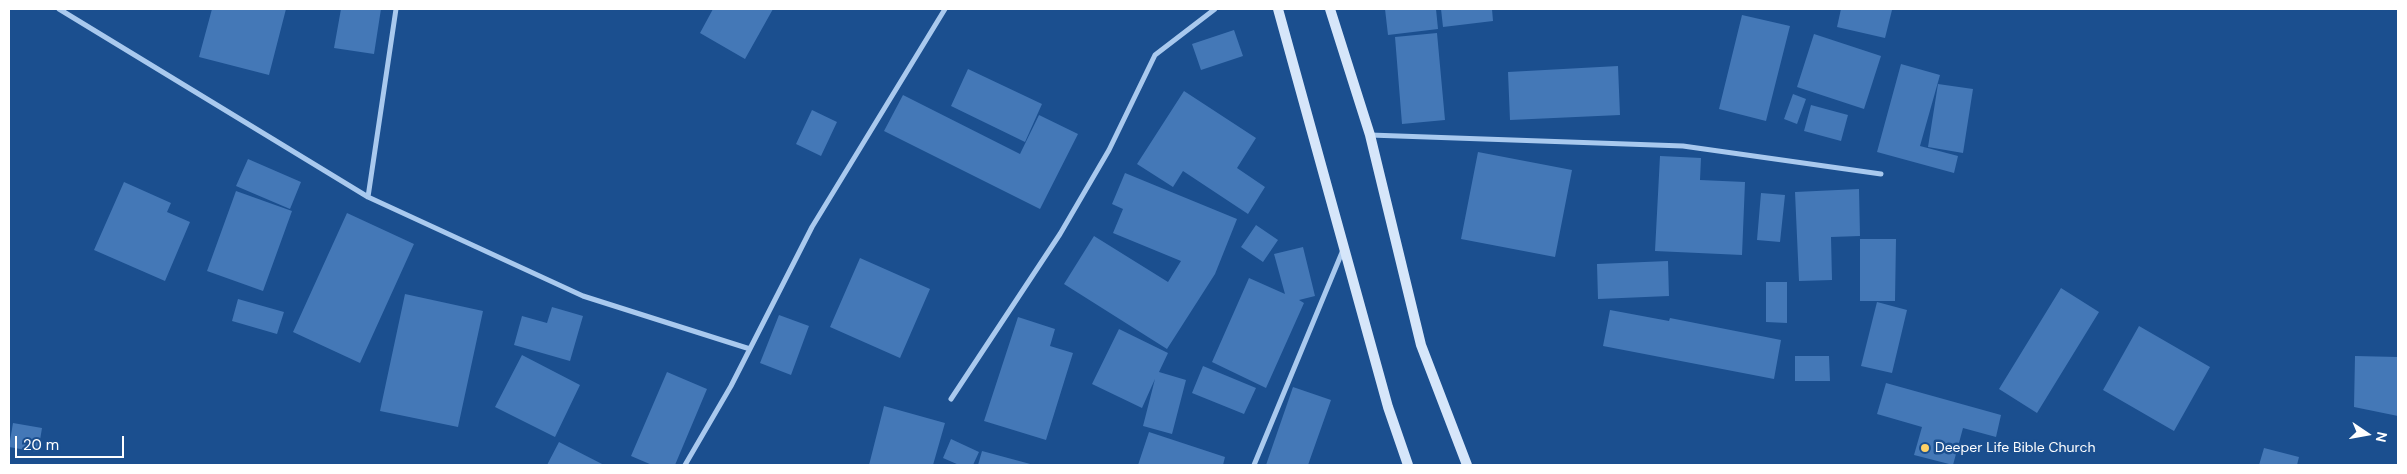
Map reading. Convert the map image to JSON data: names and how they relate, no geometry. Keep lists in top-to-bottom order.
{
  "places": ["Deeper Life Bible Church"],
  "scale_bar": "20 m",
  "north": "right"
}
